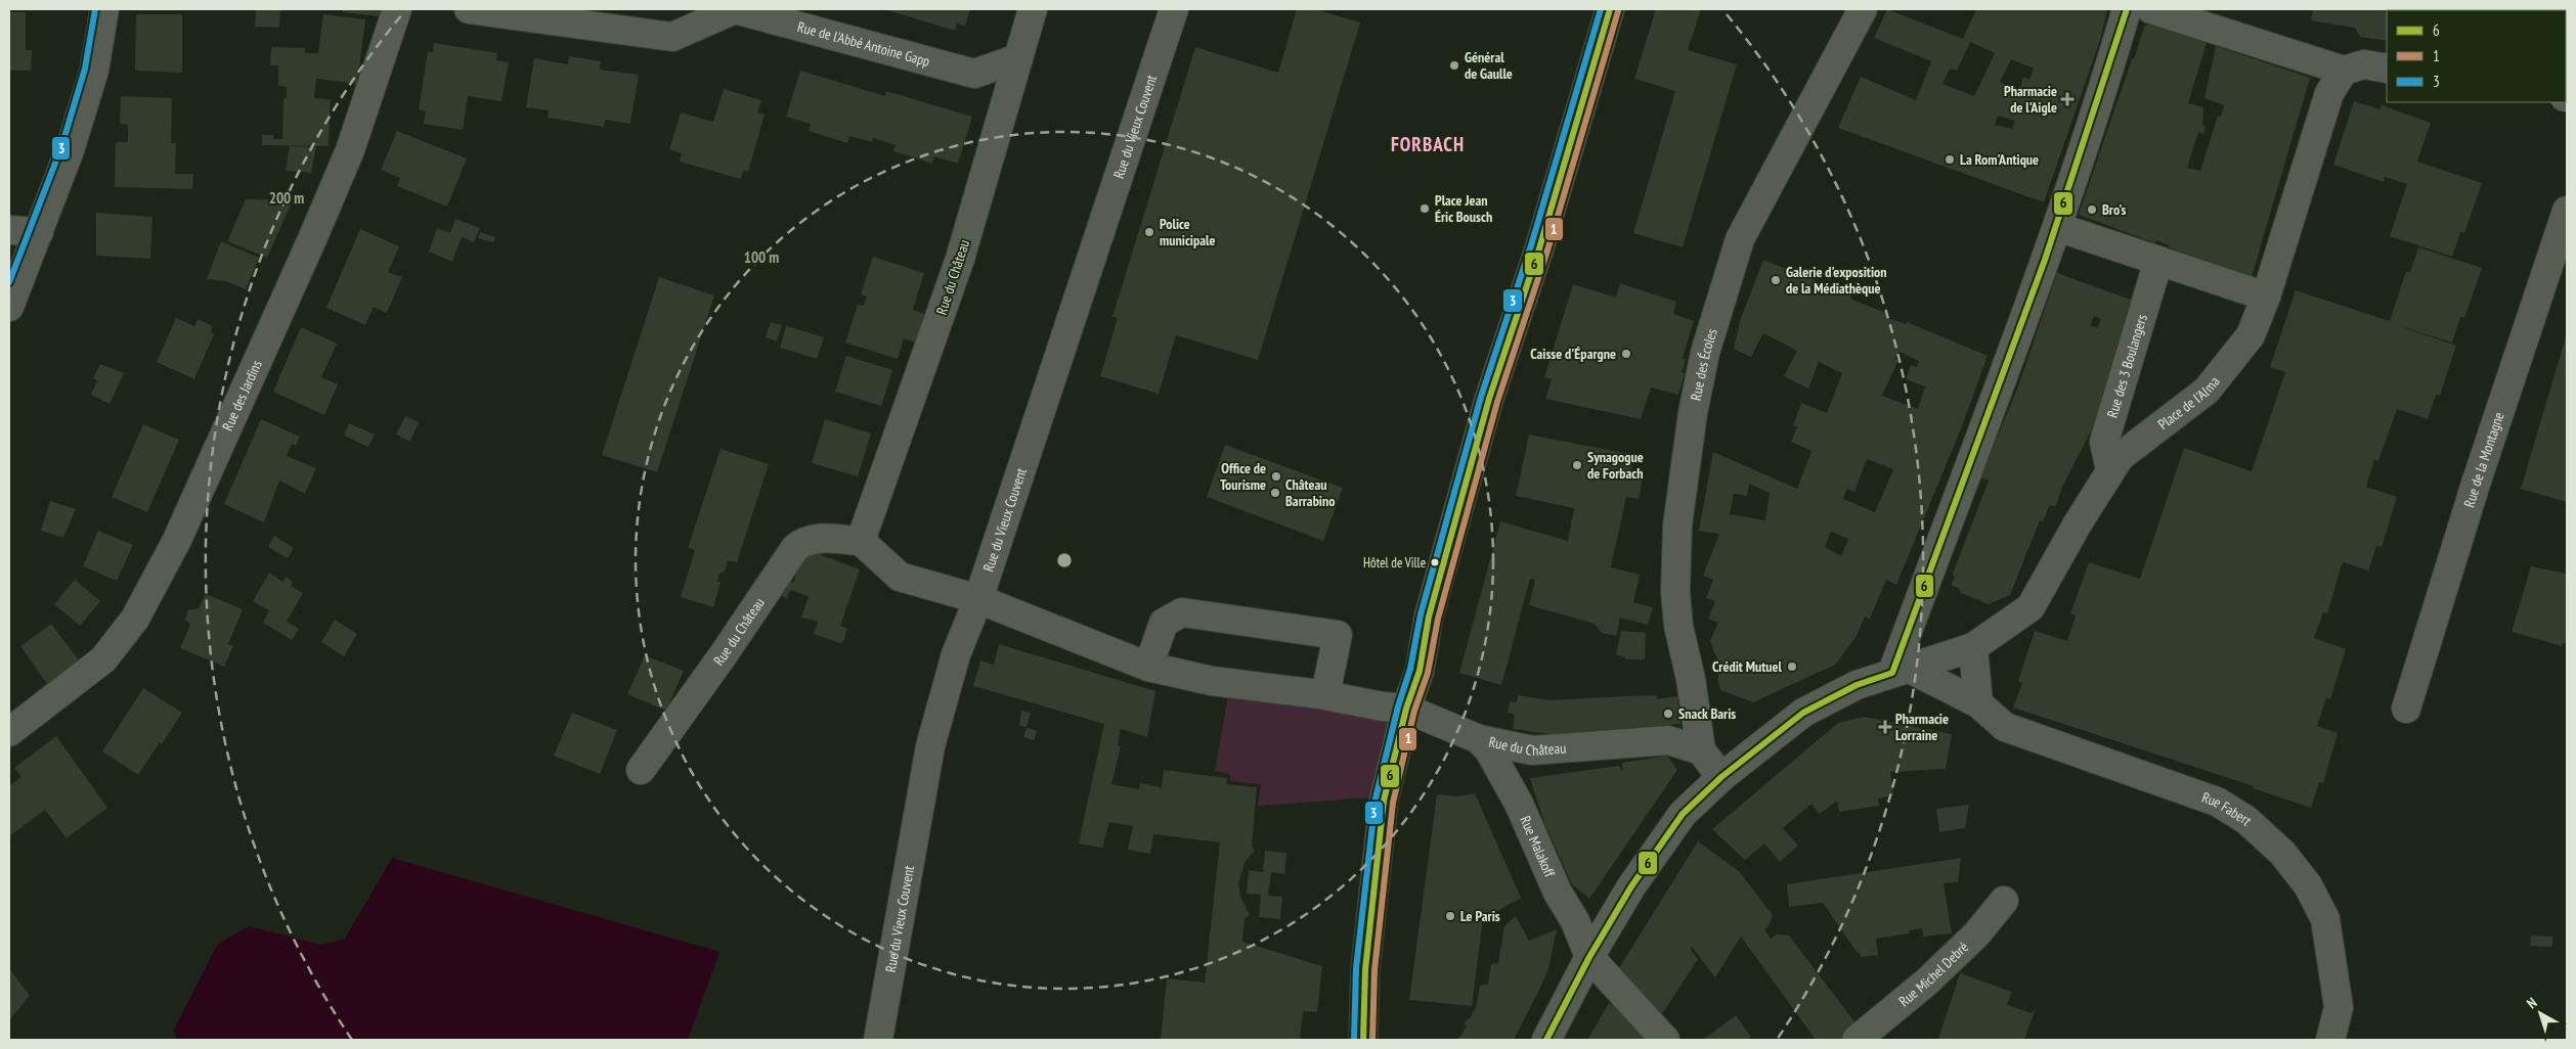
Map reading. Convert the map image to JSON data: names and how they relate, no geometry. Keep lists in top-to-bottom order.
{
  "streets": {
    "street": [
      "Rue de l'Abbé Antoine Gapp",
      "Rue du Vieux Couvent",
      "Rue du Château",
      "Rue des Écoles",
      "Rue des 3 Boulangers",
      "Rue des Jardins",
      "Place de l'Alma",
      "Rue de la Montagne",
      "Rue Fabert",
      "Rue Malakoff",
      "Rue Michel Debré"
    ]
  },
  "crossings": [
    ["Rue de l'Abbé Antoine Gapp", "Rue du Château"],
    ["Rue du Vieux Couvent", "Rue du Château"],
    ["Rue du Château", "Rue des Écoles"],
    ["Rue du Château", "Rue Malakoff"],
    ["Rue des 3 Boulangers", "Place de l'Alma"],
    ["Place de l'Alma", "Rue Fabert"],
    ["Place de l'Alma", "Rue Malakoff"]
  ],
  "districts": ["FORBACH"],
  "places": {
    "other": [
      "Général de Gaulle",
      "La Rom'Antique",
      "Place Jean Éric Bousch",
      "Bro's",
      "Police municipale",
      "Galerie d'exposition de la Médiathèque",
      "Caisse d'Épargne",
      "Synagogue de Forbach",
      "Office de Tourisme",
      "Château Barrabino",
      "Hôtel de Ville",
      "Crédit Mutuel",
      "Snack Baris",
      "Le Paris"
    ],
    "health": ["Pharmacie de l'Aigle", "Pharmacie Lorraine"]
  },
  "lines": ["transit line 6", "transit line 3", "transit line 1"],
  "legend": ["6", "1", "3"],
  "north": "top left",
  "rings": ["200 m", "100 m"]
}
